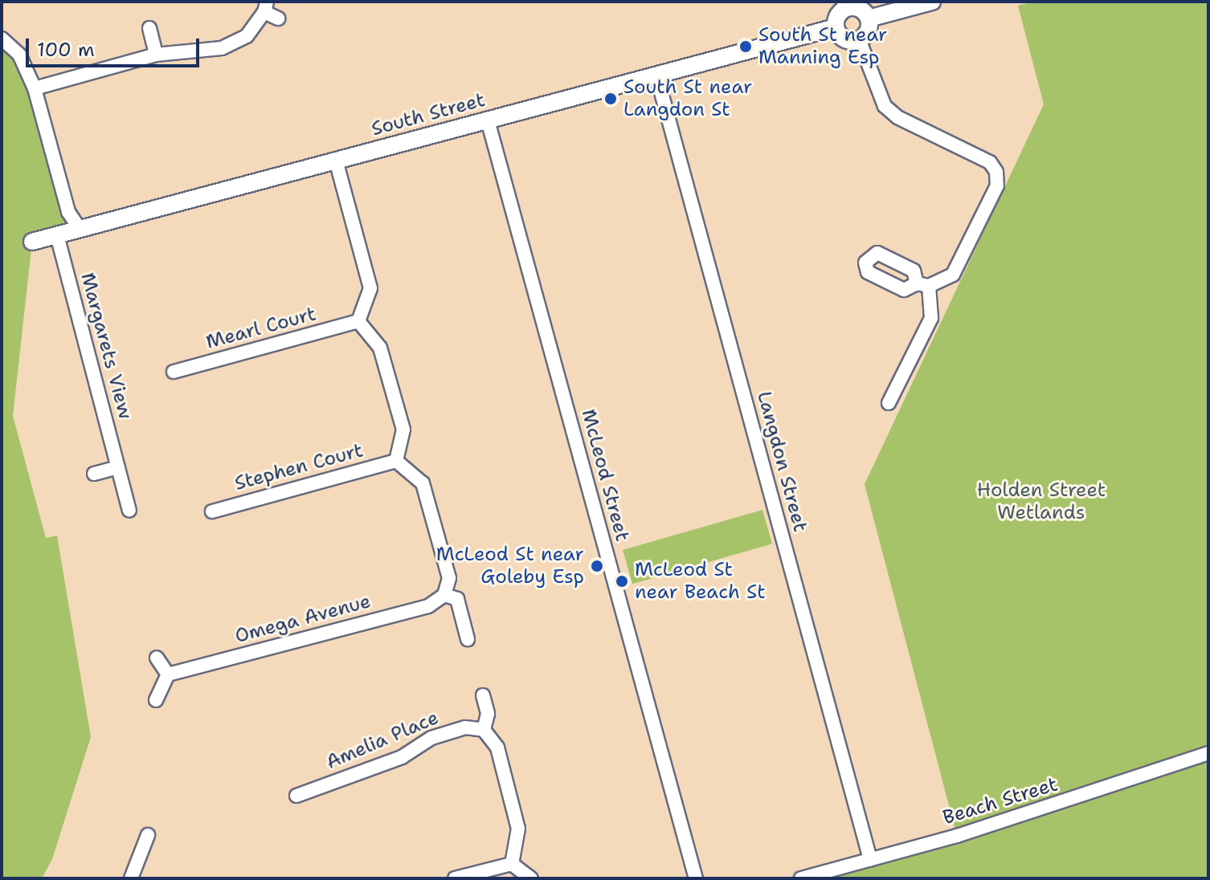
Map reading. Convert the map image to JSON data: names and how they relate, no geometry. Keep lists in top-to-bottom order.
{
  "streets": {
    "street": [
      "South Street",
      "Mearl Court",
      "Margarets View",
      "Langdon Street",
      "Stephen Court",
      "McLeod Street",
      "Omega Avenue",
      "Amelia Place",
      "Beach Street"
    ]
  },
  "crossings": [
    ["South Street", "Margarets View"],
    ["South Street", "Langdon Street"],
    ["South Street", "McLeod Street"],
    ["Langdon Street", "Beach Street"]
  ],
  "parks": ["Holden Street Wetlands"],
  "places": [
    "South St near Manning Esp",
    "South St near Langdon St",
    "McLeod St near Goleby Esp",
    "McLeod St near Beach St"
  ],
  "scale_bar": "100 m"
}
